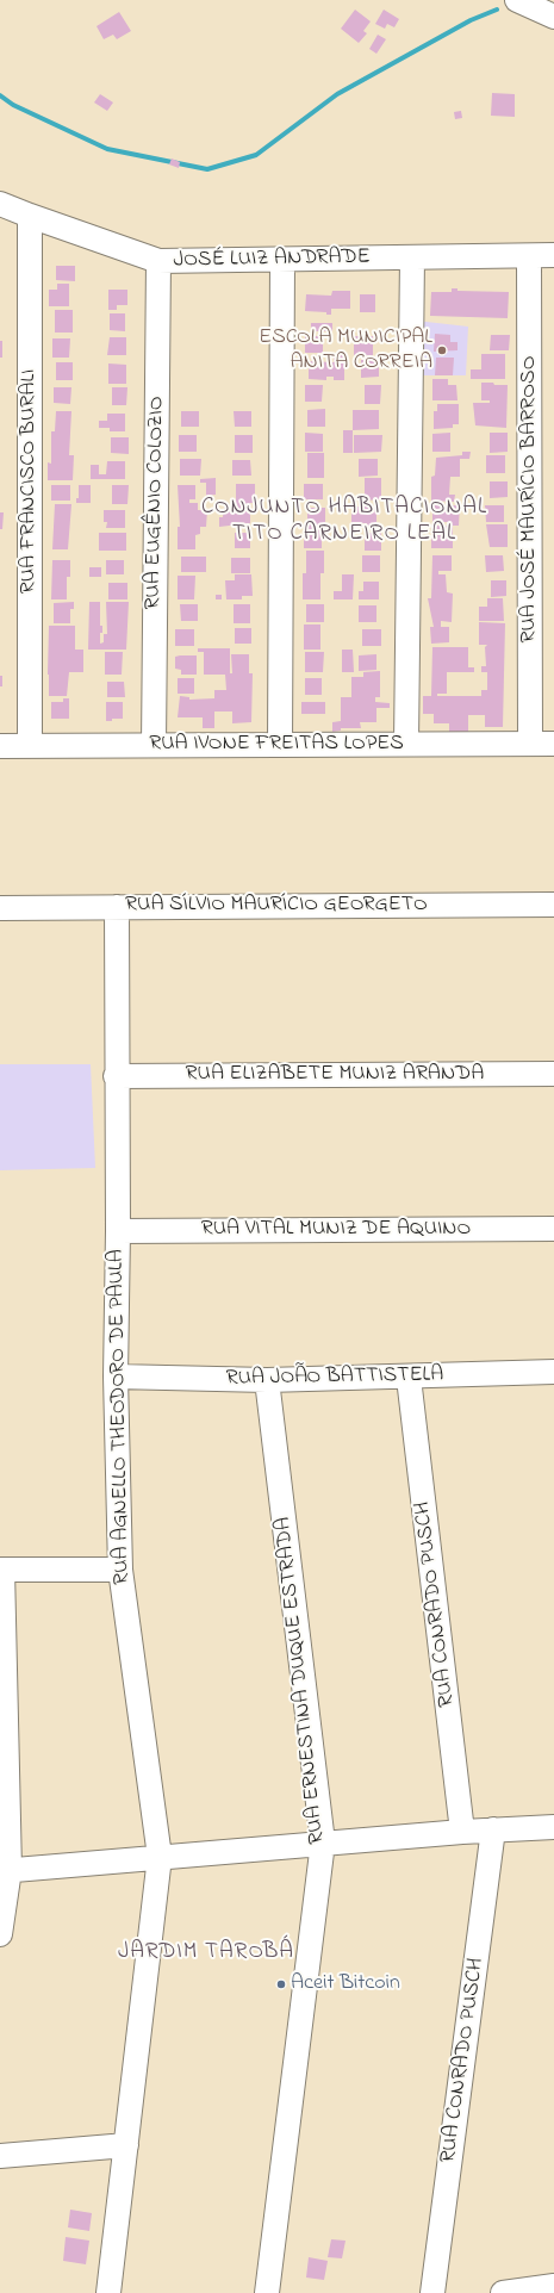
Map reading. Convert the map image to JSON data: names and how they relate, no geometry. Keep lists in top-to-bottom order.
{
  "streets": {
    "street": [
      "JOSÉ LUIZ ANDRADE",
      "RUA FRANCISCO BURALI",
      "RUA JOSÉ MAURÍCIO BARROSO",
      "RUA EUGÊNIO COLOZIO",
      "RUA IVONE FREITAS LOPES",
      "RUA SÍLVIO MAURÍCIO GEORGETO",
      "RUA ELIZABETE MUNIZ ARANDA",
      "RUA VITAL MUNIZ DE AQUINO",
      "RUA JOÃO BATTISTELA",
      "RUA AGNELLO THEODORO DE PAULA",
      "RUA CONRADO PUSCH",
      "RUA ERNESTINA DUQUE ESTRADA"
    ]
  },
  "crossings": [
    ["JOSÉ LUIZ ANDRADE", "RUA FRANCISCO BURALI"],
    ["JOSÉ LUIZ ANDRADE", "RUA JOSÉ MAURÍCIO BARROSO"],
    ["JOSÉ LUIZ ANDRADE", "RUA EUGÊNIO COLOZIO"],
    ["RUA FRANCISCO BURALI", "RUA IVONE FREITAS LOPES"],
    ["RUA JOSÉ MAURÍCIO BARROSO", "RUA IVONE FREITAS LOPES"],
    ["RUA EUGÊNIO COLOZIO", "RUA IVONE FREITAS LOPES"],
    ["RUA SÍLVIO MAURÍCIO GEORGETO", "RUA AGNELLO THEODORO DE PAULA"],
    ["RUA ELIZABETE MUNIZ ARANDA", "RUA AGNELLO THEODORO DE PAULA"],
    ["RUA VITAL MUNIZ DE AQUINO", "RUA AGNELLO THEODORO DE PAULA"],
    ["RUA JOÃO BATTISTELA", "RUA AGNELLO THEODORO DE PAULA"],
    ["RUA JOÃO BATTISTELA", "RUA CONRADO PUSCH"],
    ["RUA JOÃO BATTISTELA", "RUA ERNESTINA DUQUE ESTRADA"]
  ],
  "districts": ["CONJUNTO HABITACIONAL TITO CARNEIRO LEAL", "JARDIM TAROBÁ"],
  "places": ["ESCOLA MUNICIPAL ANITA CORREIA", "Aceit Bitcoin"]
}
